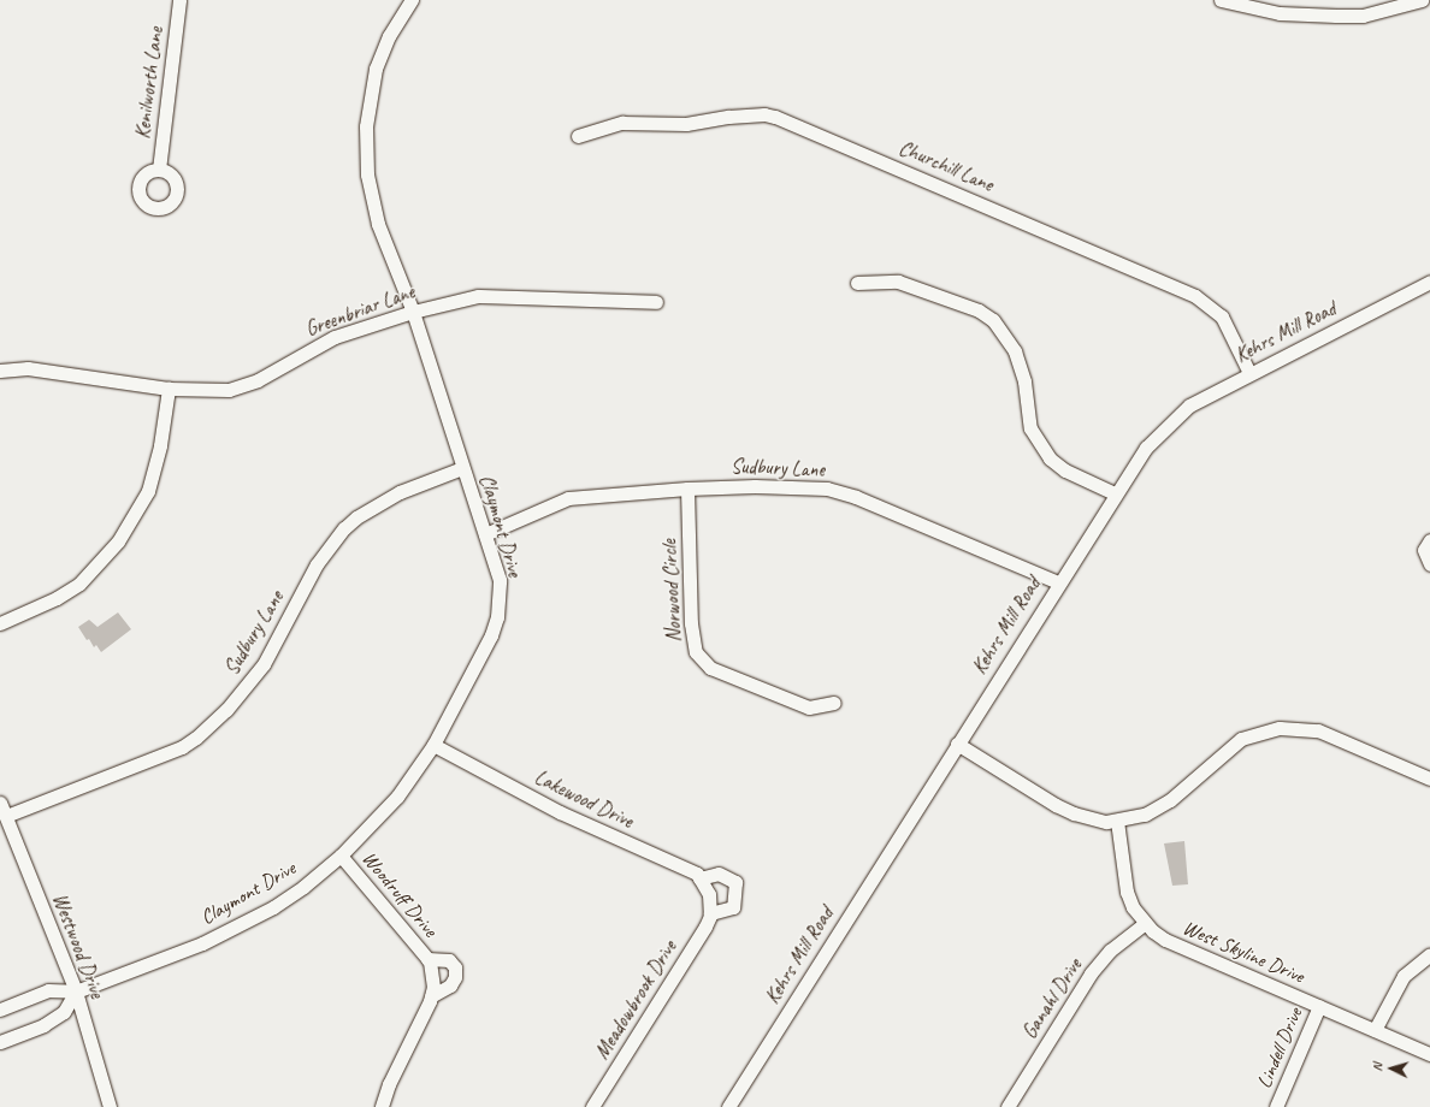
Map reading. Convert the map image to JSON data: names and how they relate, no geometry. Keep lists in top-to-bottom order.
{
  "streets": {
    "street": [
      "Kenilworth Lane",
      "Churchill Lane",
      "Greenbriar Lane",
      "Kehrs Mill Road",
      "Sudbury Lane",
      "Claymont Drive",
      "Norwood Circle",
      "Lakewood Drive",
      "Woodruff Drive",
      "Westwood Drive",
      "West Skyline Drive",
      "Ganahl Drive",
      "Meadowbrook Drive",
      "Lindell Drive"
    ]
  },
  "crossings": [
    ["Churchill Lane", "Kehrs Mill Road"],
    ["Greenbriar Lane", "Claymont Drive"],
    ["Kehrs Mill Road", "Sudbury Lane"],
    ["Sudbury Lane", "Claymont Drive"],
    ["Sudbury Lane", "Norwood Circle"],
    ["Sudbury Lane", "Westwood Drive"],
    ["Claymont Drive", "Lakewood Drive"],
    ["Claymont Drive", "Woodruff Drive"],
    ["Claymont Drive", "Westwood Drive"],
    ["Lakewood Drive", "Meadowbrook Drive"],
    ["West Skyline Drive", "Ganahl Drive"],
    ["West Skyline Drive", "Lindell Drive"]
  ],
  "north": "left"
}
